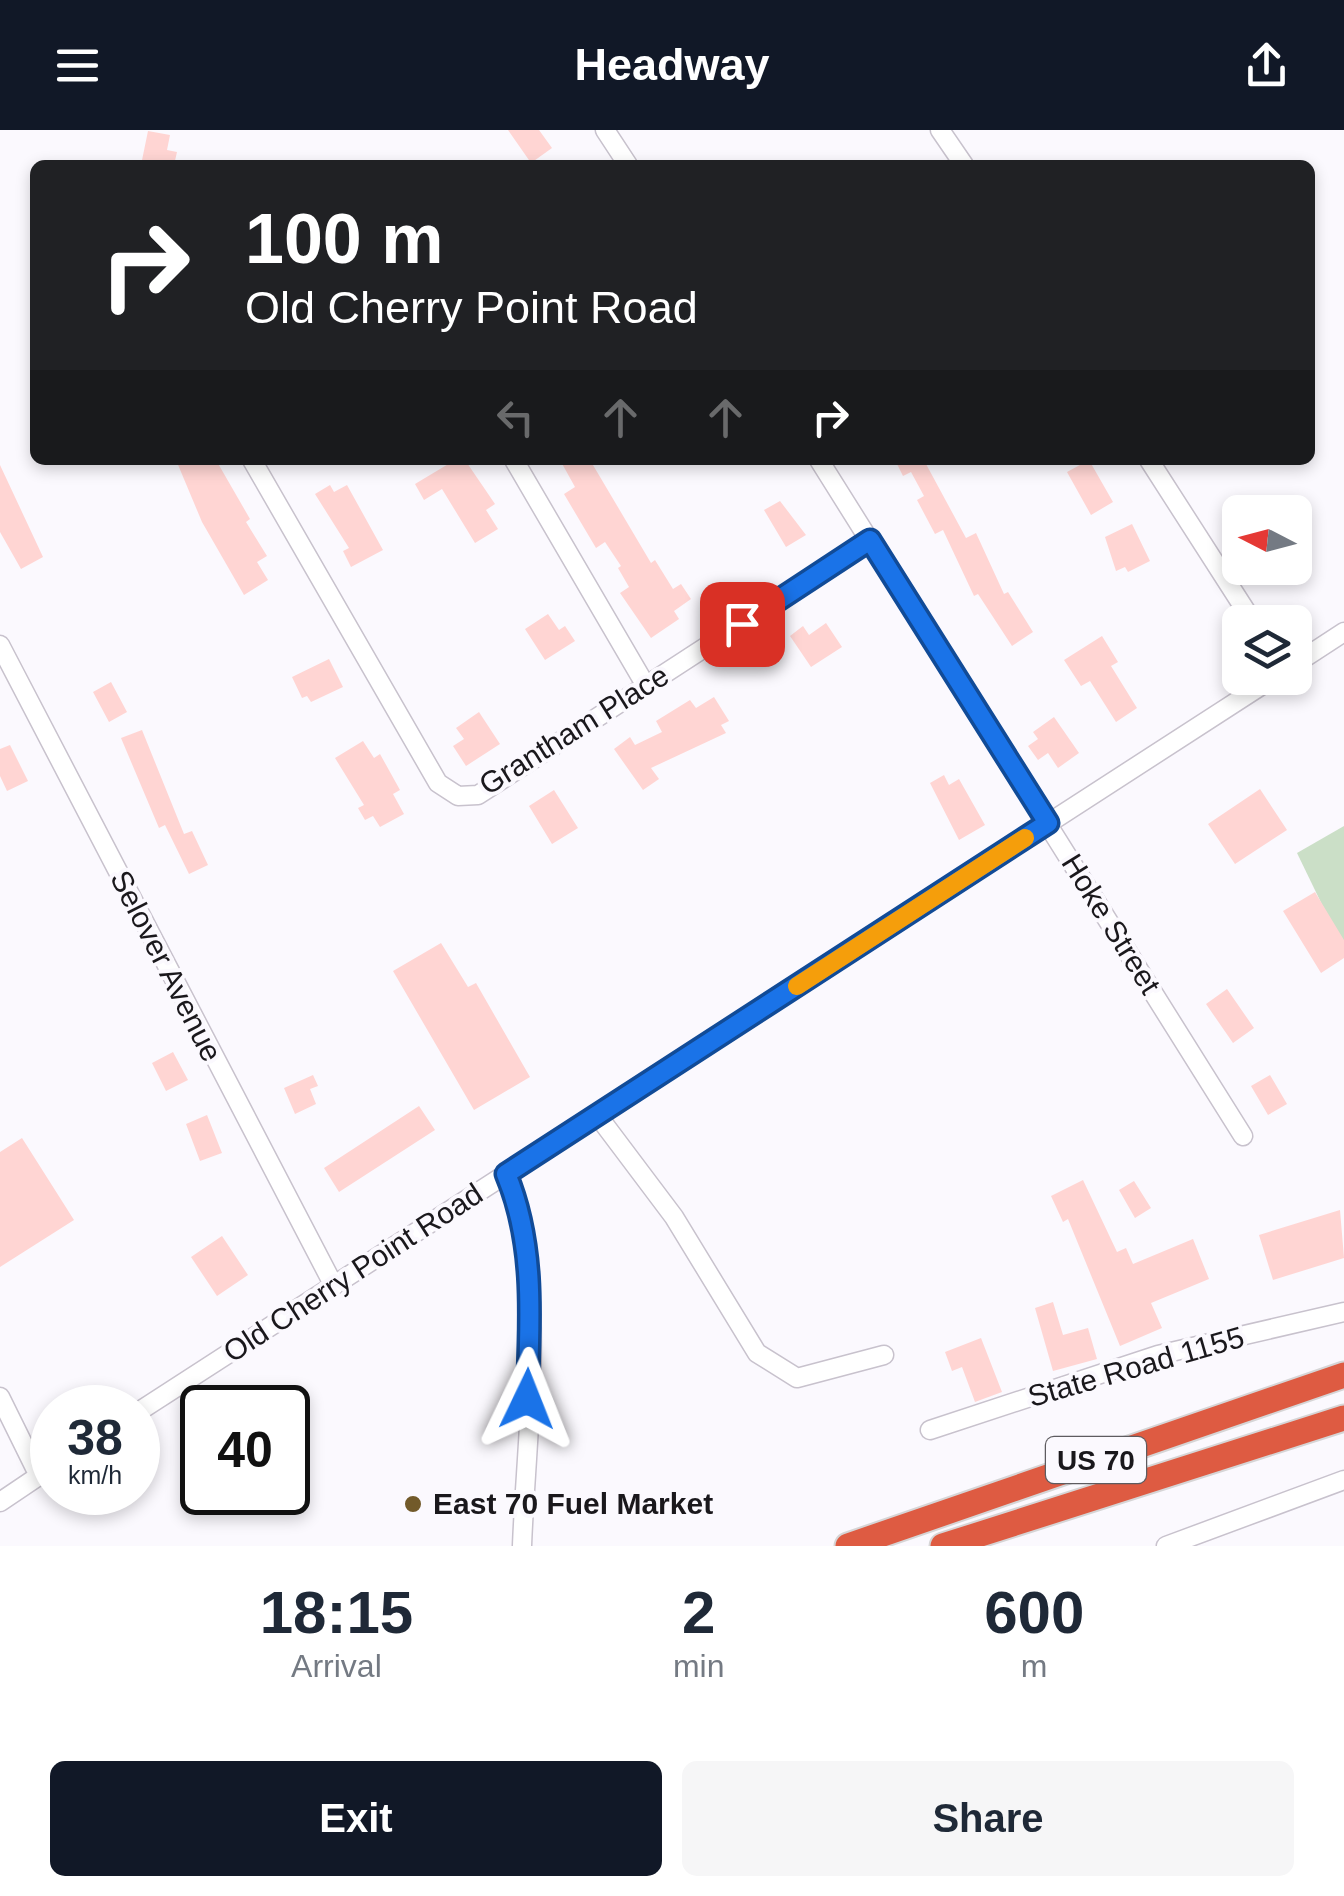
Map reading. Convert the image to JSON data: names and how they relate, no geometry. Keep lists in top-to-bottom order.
{
  "streets": {
    "highway": ["US 70"],
    "street": [
      "Grantham Place",
      "Hoke Street",
      "Selover Avenue",
      "Old Cherry Point Road",
      "State Road 1155"
    ]
  },
  "crossings": [
    ["Grantham Place", "Hoke Street"],
    ["Hoke Street", "Old Cherry Point Road"],
    ["Selover Avenue", "Old Cherry Point Road"]
  ],
  "places": ["East 70 Fuel Market"],
  "north": "left",
  "page": {
    "header": "Headway",
    "turn": ["100 m", "Old Cherry Point Road"],
    "speed": "38 km/h",
    "limit": "40",
    "eta": [
      "18:15",
      "Arrival",
      "2",
      "min",
      "600",
      "m"
    ],
    "buttons": ["Exit", "Share"]
  }
}
